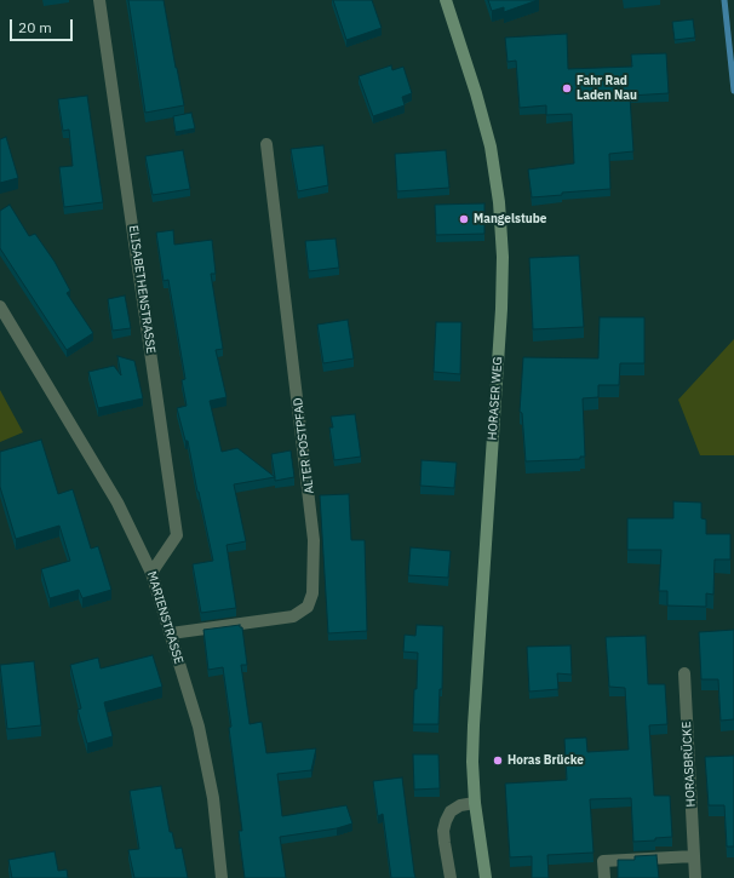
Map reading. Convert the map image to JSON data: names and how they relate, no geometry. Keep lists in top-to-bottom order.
{
  "streets": {
    "main road": ["HORASER WEG"],
    "street": [
      "ELISABETHENSTRASSE",
      "ALTER POSTPFAD",
      "MARIENSTRASSE",
      "HORASBRÜCKE"
    ]
  },
  "crossings": [
    ["ELISABETHENSTRASSE", "MARIENSTRASSE"],
    ["ALTER POSTPFAD", "MARIENSTRASSE"]
  ],
  "places": ["Fahr Rad Laden Nau", "Mangelstube", "Horas Brücke"],
  "scale_bar": "20 m"
}
